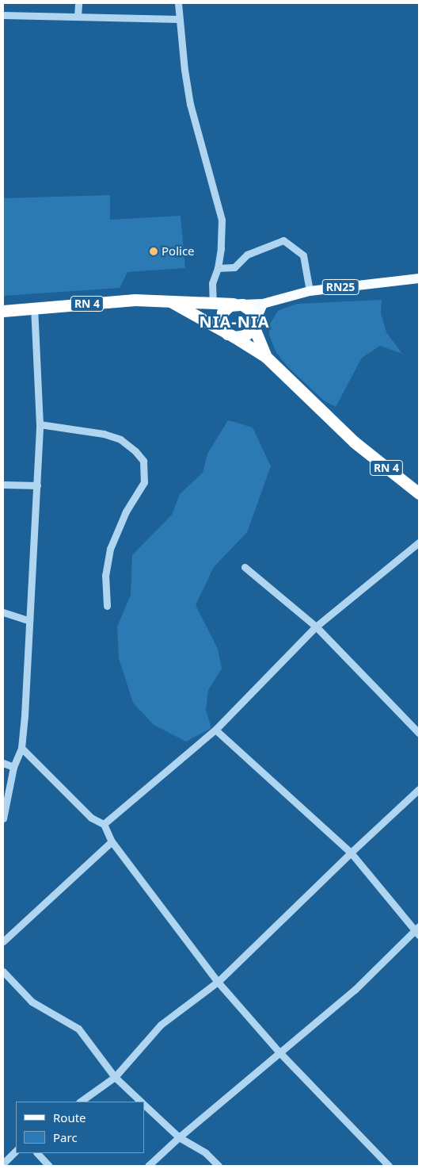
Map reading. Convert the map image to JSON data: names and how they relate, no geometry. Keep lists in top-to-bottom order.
{
  "streets": {
    "highway": ["RN 4"],
    "main road": ["RN25"]
  },
  "crossings": [
    ["RN25", "RN 4"]
  ],
  "districts": ["NIA-NIA"],
  "places": ["Police"],
  "legend": ["Route", "Parc"]
}
